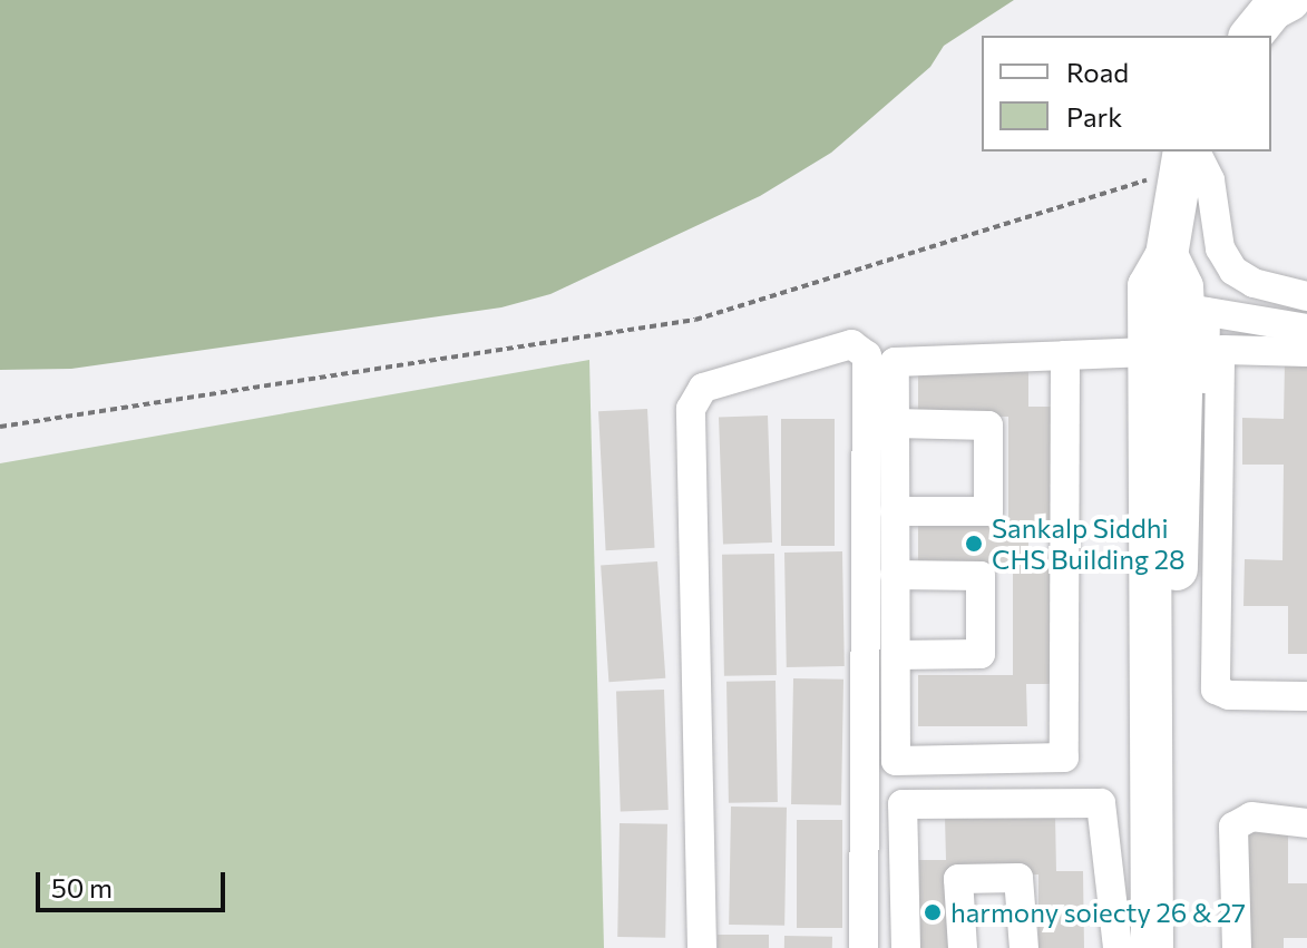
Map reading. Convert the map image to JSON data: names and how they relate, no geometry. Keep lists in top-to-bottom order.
{
  "places": ["Sankalp Siddhi CHS Building 28", "harmony soiecty 26 & 27"],
  "legend": ["Road", "Park"],
  "scale_bar": "50 m"
}
